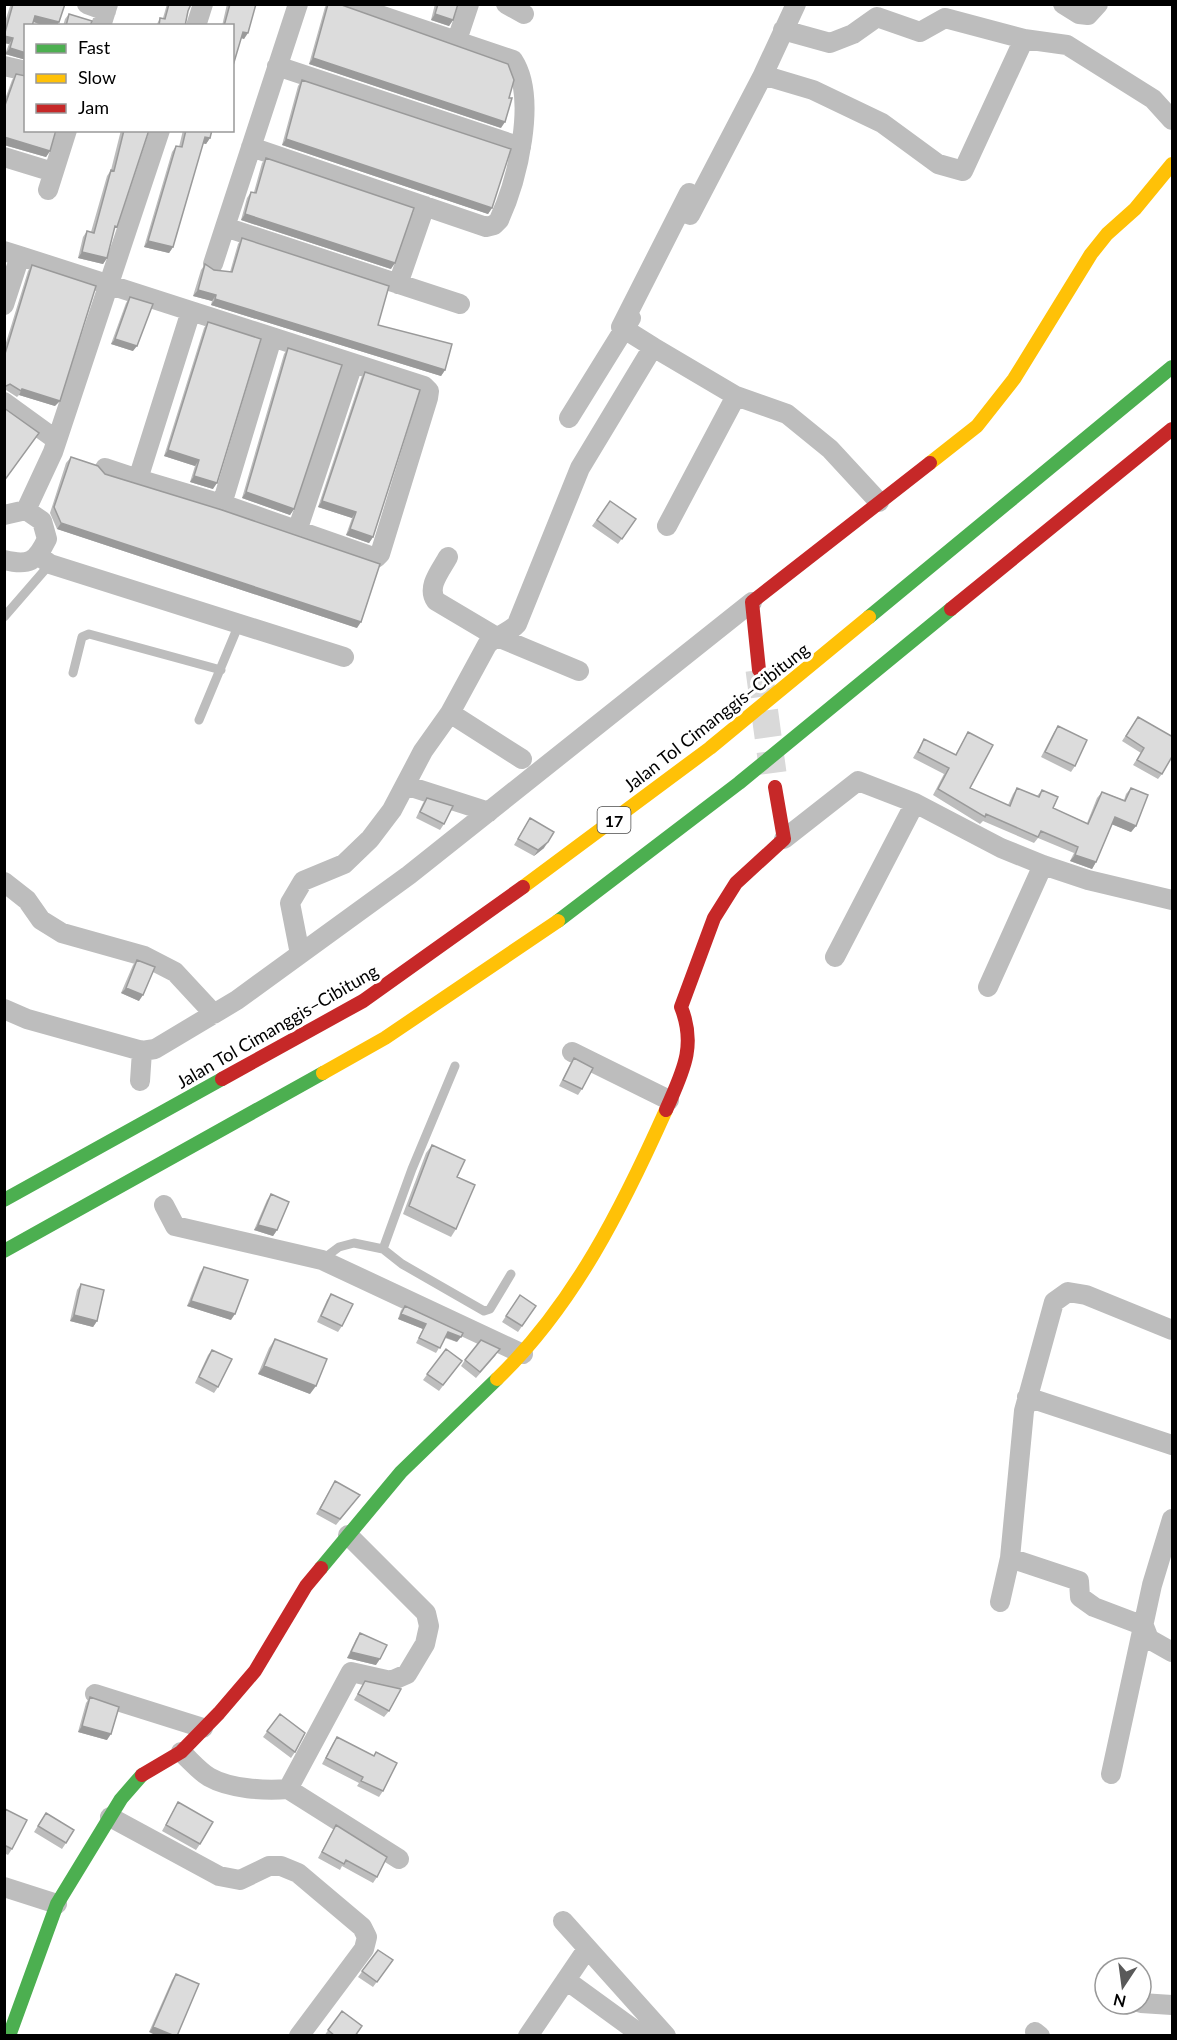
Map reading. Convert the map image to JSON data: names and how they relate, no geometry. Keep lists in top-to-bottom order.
{
  "streets": {
    "main road": ["Jalan Tol Cimanggis–Cibitung", "17"]
  },
  "legend": ["Fast", "Slow", "Jam"],
  "north": "bottom"
}
